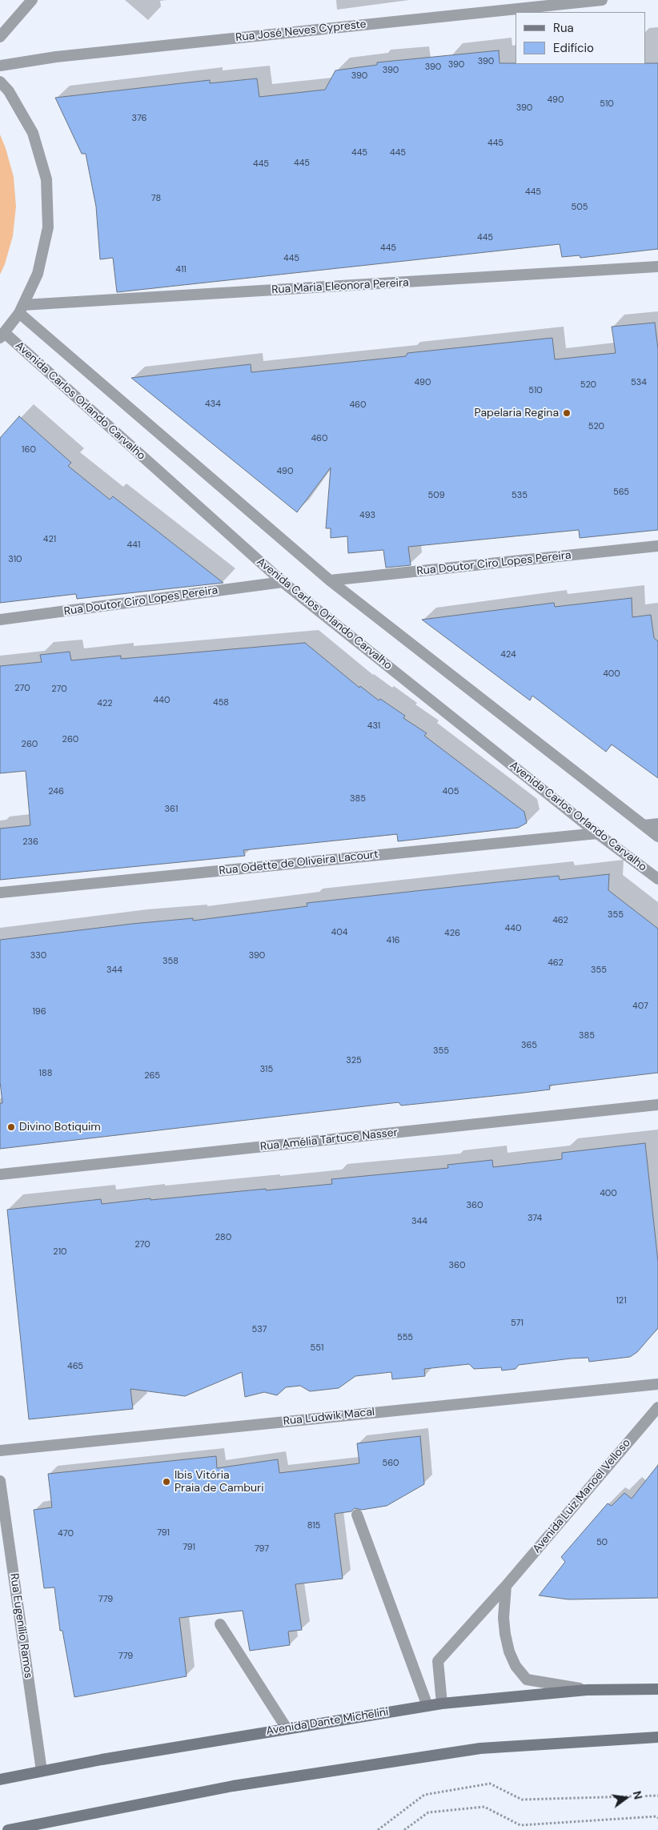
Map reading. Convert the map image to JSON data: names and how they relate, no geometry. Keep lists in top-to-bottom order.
{
  "streets": {
    "main road": ["Avenida Dante Michelini"],
    "street": [
      "Rua José Neves Cypreste",
      "Rua Maria Eleonora Pereira",
      "Avenida Carlos Orlando Carvalho",
      "Rua Doutor Ciro Lopes Pereira",
      "Rua Odette de Oliveira Lacourt",
      "Rua Amélia Tartuce Nasser",
      "Rua Ludwik Macal",
      "Avenida Luiz Manoel Velloso",
      "Rua Eugenílio Ramos"
    ]
  },
  "crossings": [
    ["Avenida Carlos Orlando Carvalho", "Rua Doutor Ciro Lopes Pereira"],
    ["Avenida Carlos Orlando Carvalho", "Rua Odette de Oliveira Lacourt"],
    ["Avenida Luiz Manoel Velloso", "Avenida Dante Michelini"],
    ["Rua Eugenílio Ramos", "Avenida Dante Michelini"]
  ],
  "places": ["Papelaria Regina", "Divino Botiquim", "Ibis Vitória Praia de Camburi"],
  "house_numbers": [
    "390",
    "390",
    "390",
    "390",
    "390",
    "490",
    "510",
    "390",
    "376",
    "445",
    "445",
    "445",
    "445",
    "445",
    "445",
    "78",
    "505",
    "445",
    "445",
    "445",
    "411",
    "490",
    "534",
    "520",
    "510",
    "434",
    "460",
    "520",
    "460",
    "160",
    "490",
    "565",
    "509",
    "535",
    "493",
    "421",
    "441",
    "310",
    "424",
    "400",
    "270",
    "270",
    "440",
    "458",
    "422",
    "431",
    "260",
    "260",
    "246",
    "405",
    "385",
    "361",
    "236",
    "355",
    "462",
    "440",
    "404",
    "426",
    "416",
    "330",
    "390",
    "358",
    "462",
    "344",
    "355",
    "407",
    "196",
    "385",
    "365",
    "355",
    "325",
    "315",
    "188",
    "265",
    "400",
    "360",
    "374",
    "344",
    "280",
    "270",
    "210",
    "360",
    "121",
    "571",
    "537",
    "555",
    "551",
    "465",
    "560",
    "815",
    "791",
    "470",
    "50",
    "791",
    "797",
    "779",
    "779"
  ],
  "legend": ["Rua", "Edifício"],
  "north": "right"
}
